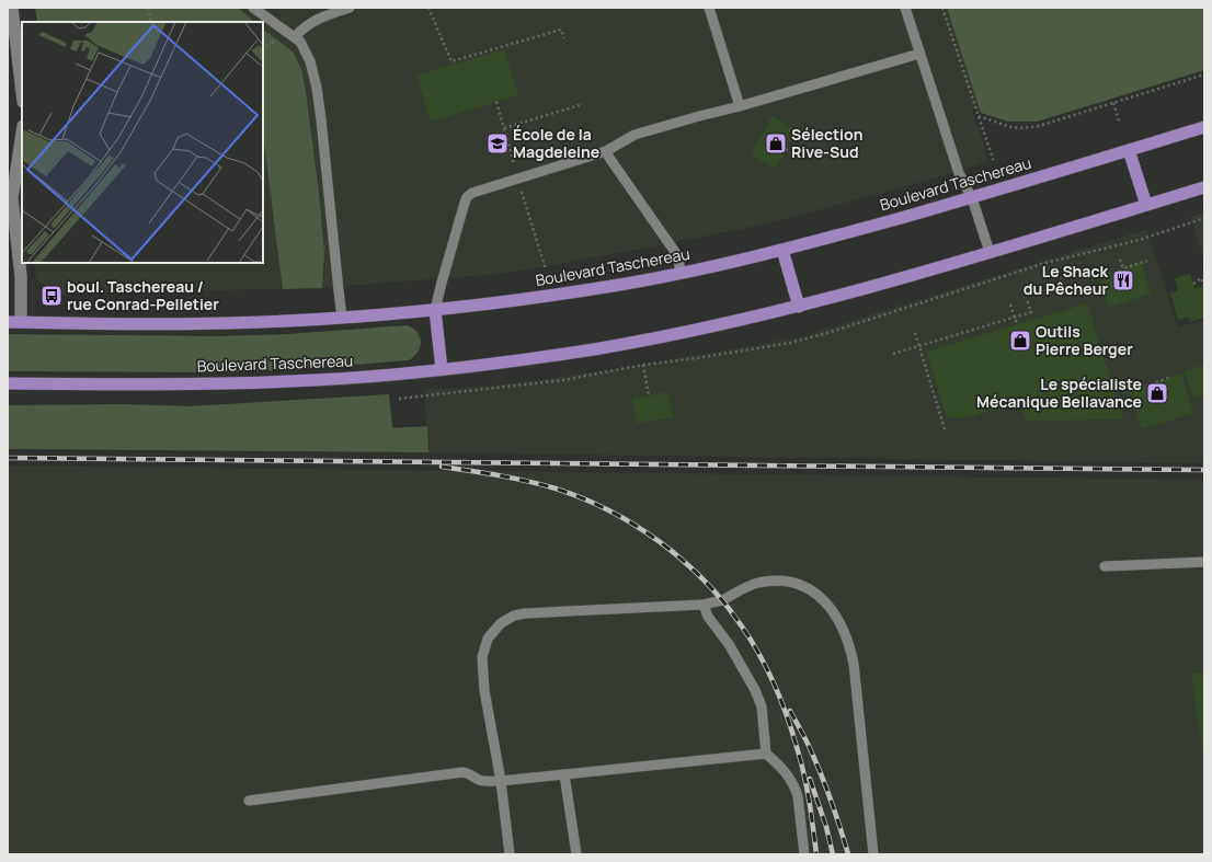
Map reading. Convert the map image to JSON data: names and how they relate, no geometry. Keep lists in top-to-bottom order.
{
  "streets": {
    "main road": ["Boulevard Taschereau"]
  },
  "places": {
    "school or university": ["École de la Magdeleine"],
    "shop": ["Sélection Rive-Sud", "Outils Pierre Berger", "Le spécialiste Mécanique Bellavance"],
    "restaurant": ["Le Shack du Pêcheur"],
    "bus stop": ["boul. Taschereau / rue Conrad-Pelletier"]
  }
}
